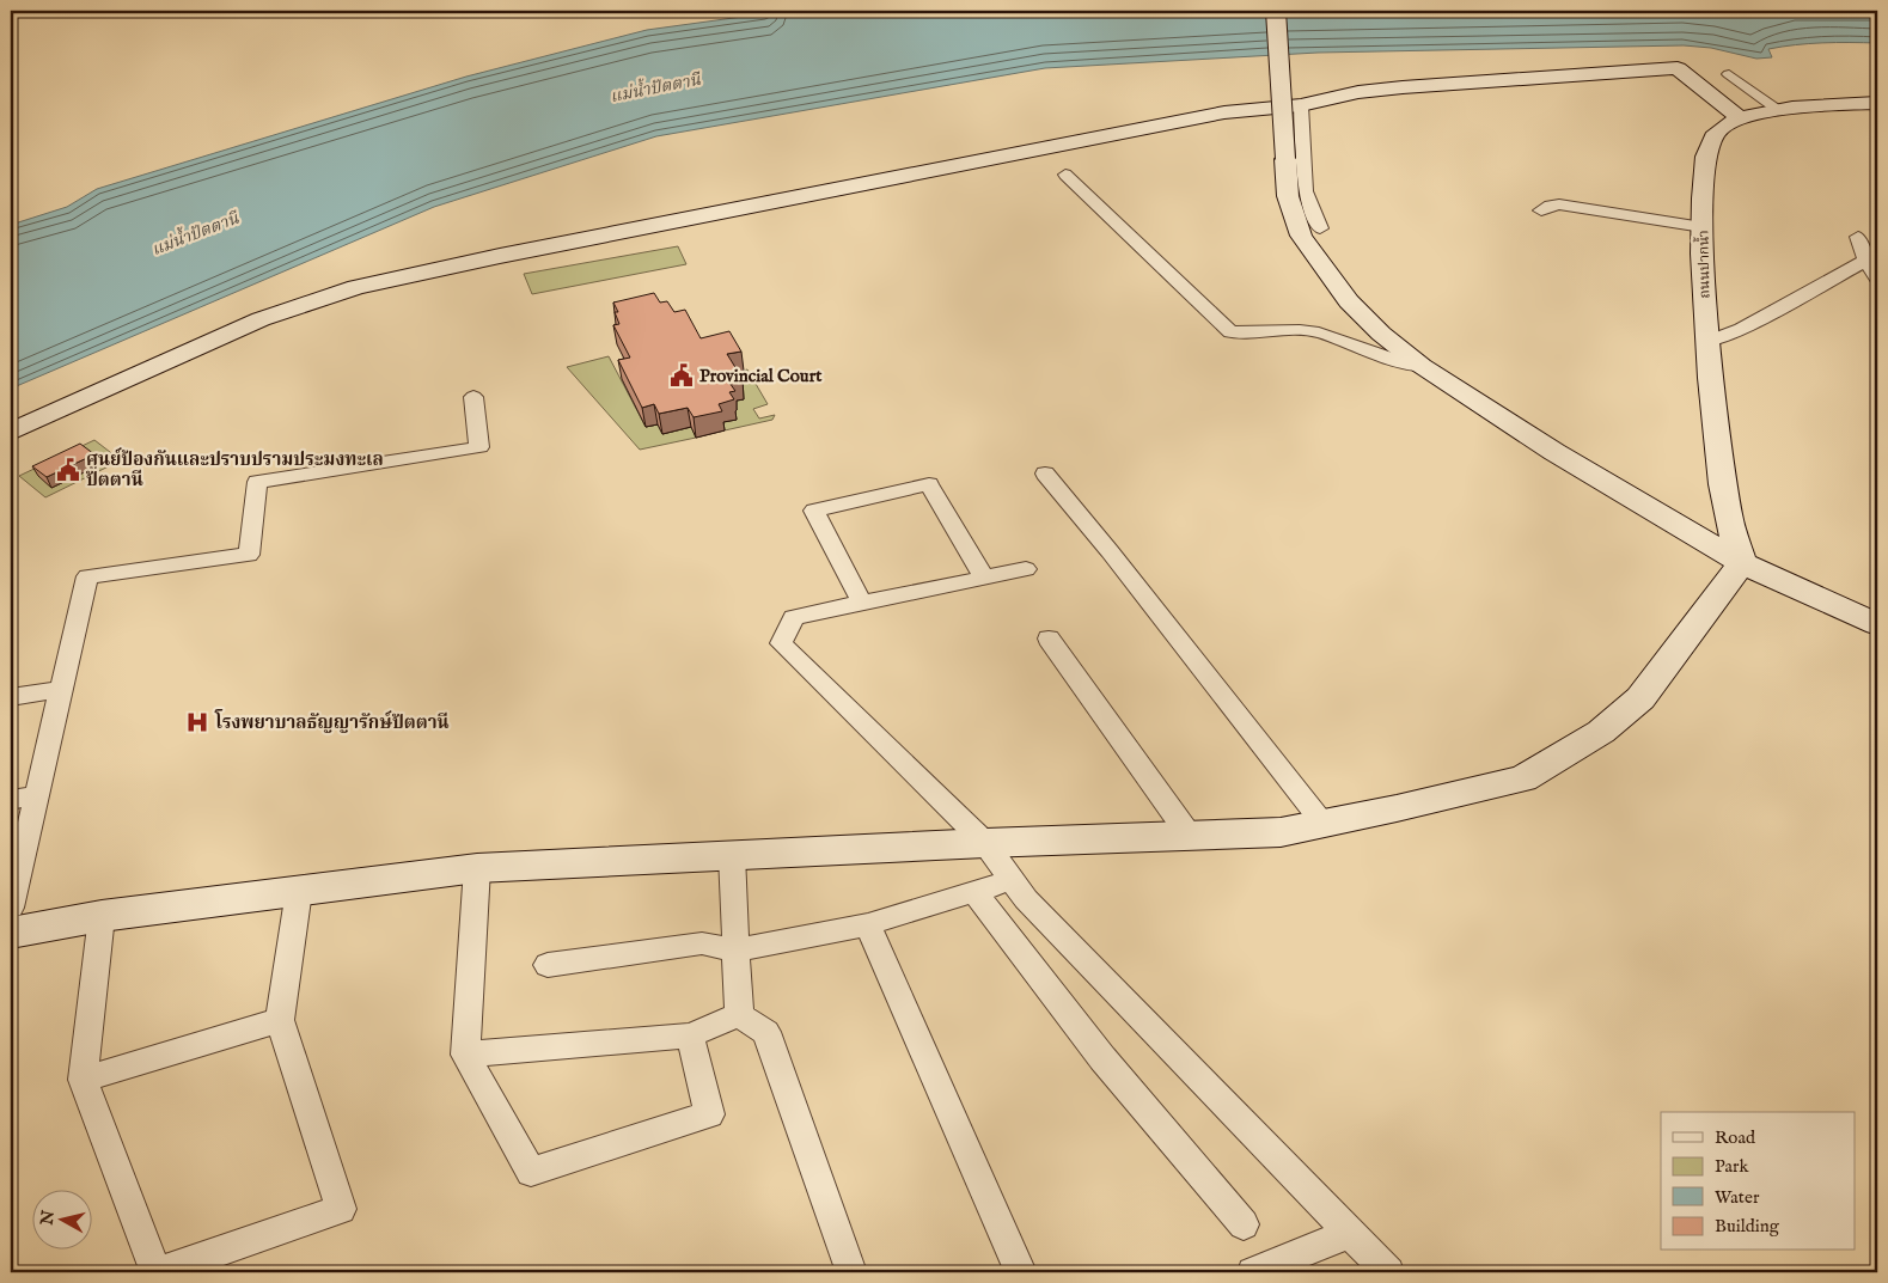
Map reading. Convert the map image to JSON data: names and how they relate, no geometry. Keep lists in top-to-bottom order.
{
  "streets": {
    "street": ["ถนนปากน้ำ"]
  },
  "water": ["แม่น้ำปัตตานี"],
  "places": {
    "public building": ["Provincial Court", "ศูนย์ป้องกันและปราบปรามประมงทะเล ปัตตานี"],
    "hospital": ["โรงพยาบาลธัญญารักษ์ปัตตานี"]
  },
  "legend": [
    "Road",
    "Park",
    "Water",
    "Building"
  ],
  "north": "left"
}
